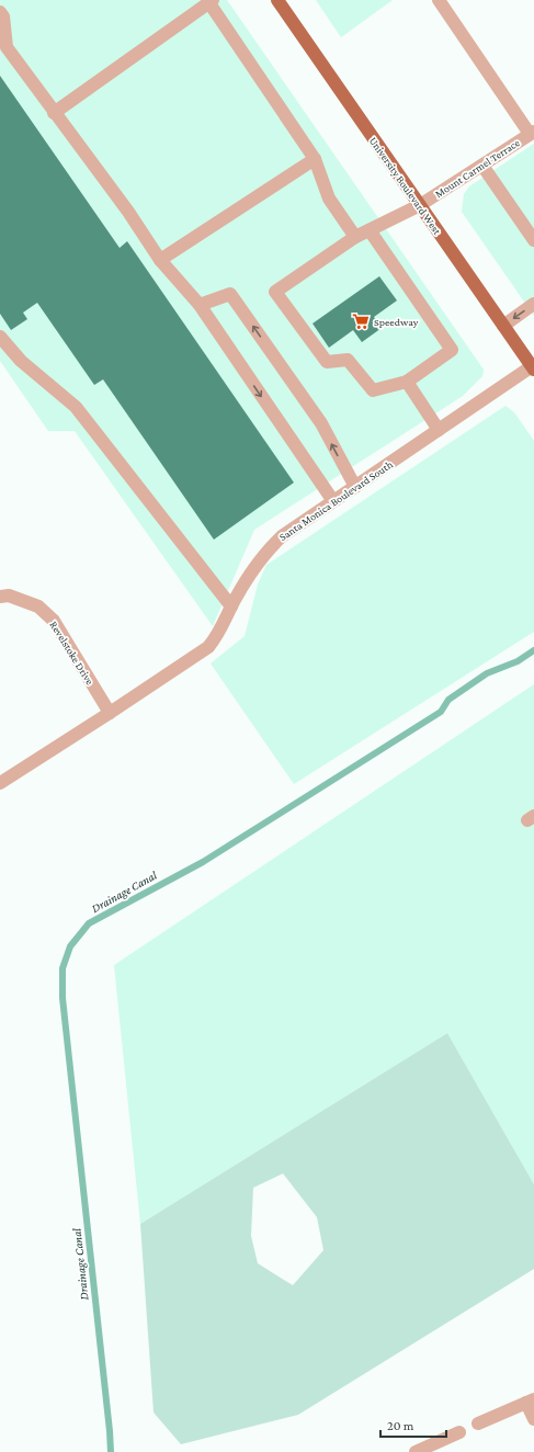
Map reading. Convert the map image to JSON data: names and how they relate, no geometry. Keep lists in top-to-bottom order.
{
  "streets": {
    "main road": ["University Boulevard West"],
    "street": ["Mount Carmel Terrace", "Santa Monica Boulevard South", "Revelstoke Drive"]
  },
  "crossings": [
    ["Mount Carmel Terrace", "University Boulevard West"],
    ["University Boulevard West", "Santa Monica Boulevard South"],
    ["Santa Monica Boulevard South", "Revelstoke Drive"]
  ],
  "water": ["Drainage Canal"],
  "places": {
    "supermarket": ["Speedway"]
  },
  "scale_bar": "20 m"
}
